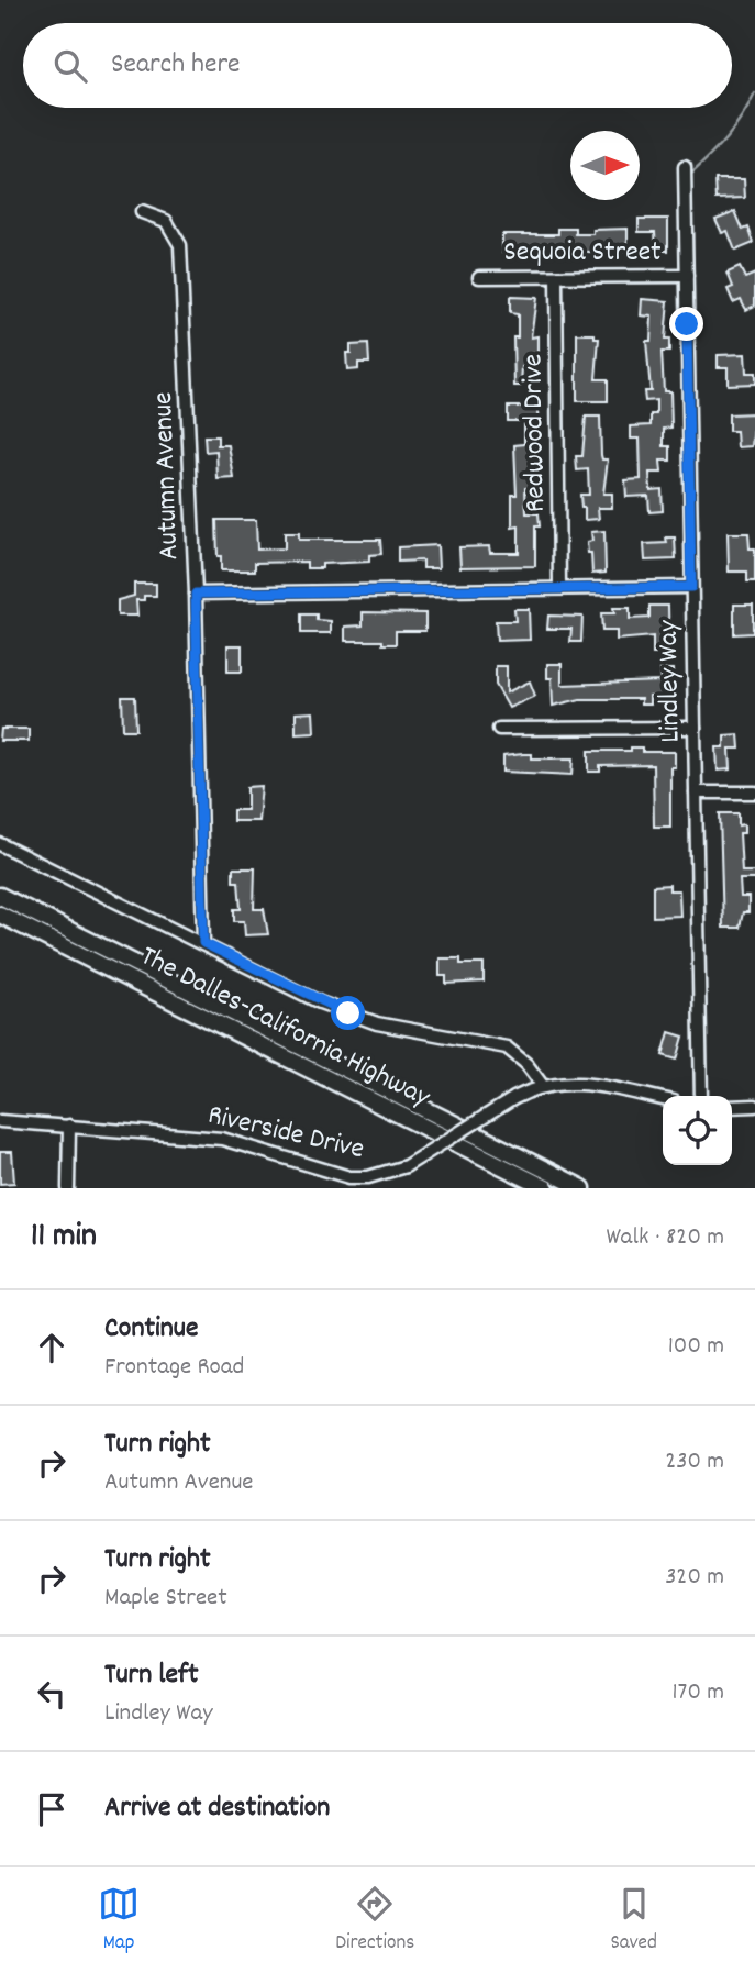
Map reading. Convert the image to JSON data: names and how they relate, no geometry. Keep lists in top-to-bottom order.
{
  "streets": {
    "highway": ["The Dalles-California Highway"],
    "street": [
      "Sequoia Street",
      "Redwood Drive",
      "Autumn Avenue",
      "Lindley Way",
      "Riverside Drive"
    ]
  },
  "crossings": [
    ["Sequoia Street", "Redwood Drive"],
    ["Sequoia Street", "Lindley Way"]
  ],
  "north": "right",
  "page": {
    "search": "Search here",
    "heading": ["11 min", "Walk · 820 m"],
    "list": [
      ["Continue", "Frontage Road", "100 m"],
      ["Turn right", "Autumn Avenue", "230 m"],
      ["Turn right", "Maple Street", "320 m"],
      ["Turn left", "Lindley Way", "170 m"],
      "Arrive at destination"
    ],
    "nav": ["Map", "Directions", "Saved"]
  }
}
